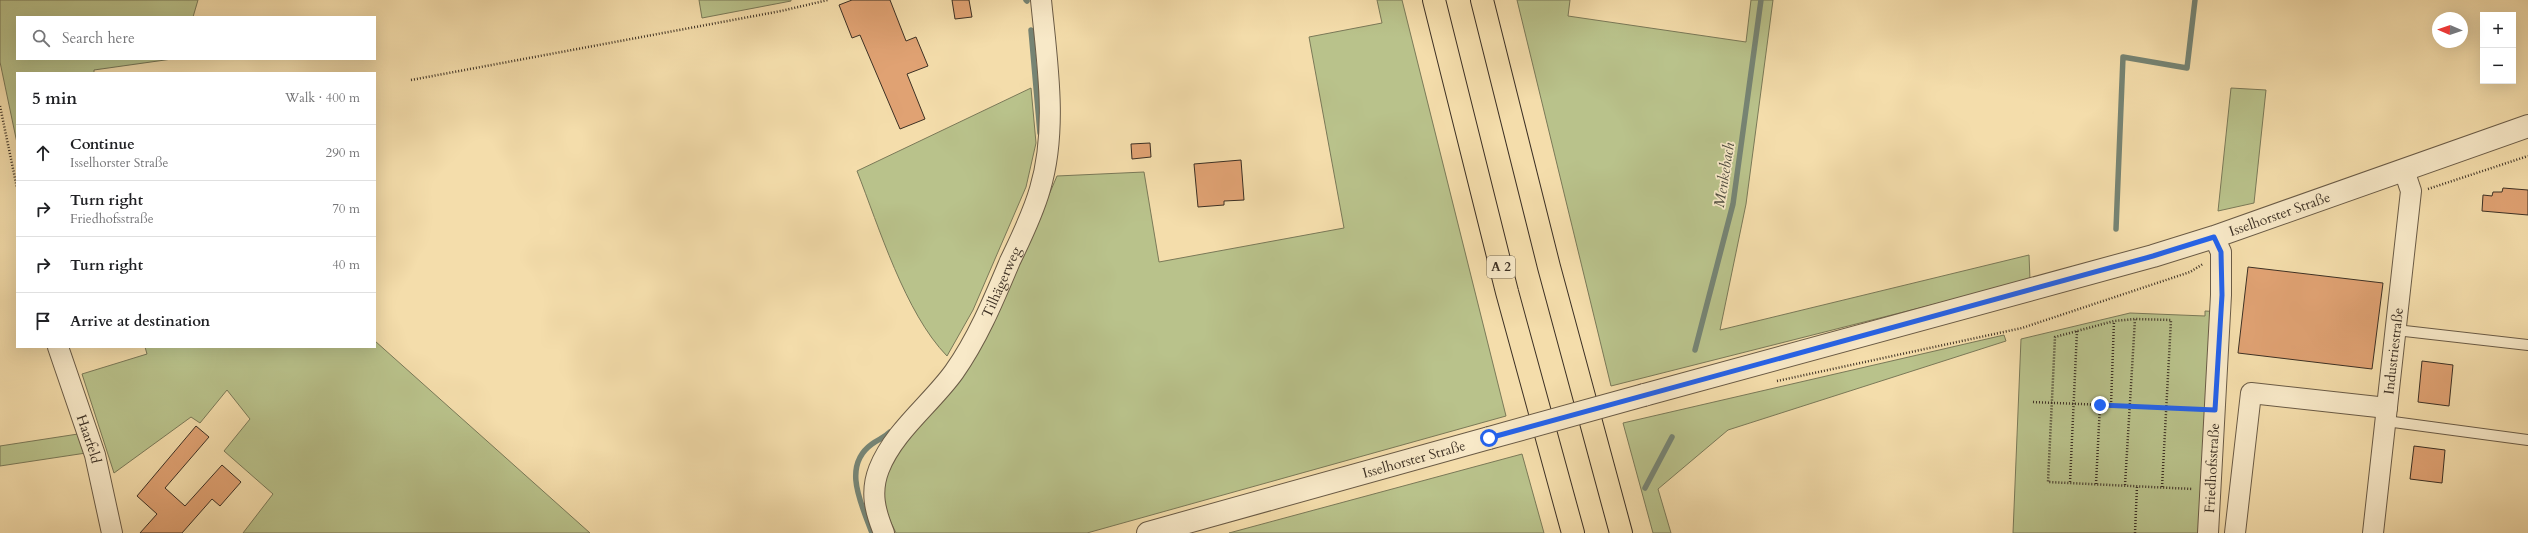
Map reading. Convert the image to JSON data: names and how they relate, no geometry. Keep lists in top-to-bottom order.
{
  "streets": {
    "highway": ["A 2"],
    "street": [
      "Isselhorster Straße",
      "Tilhägerweg",
      "Industriestraße",
      "Haarfeld",
      "Friedhofsstraße"
    ]
  },
  "crossings": [
    ["Isselhorster Straße", "Industriestraße"],
    ["Isselhorster Straße", "Friedhofsstraße"]
  ],
  "water": ["Menkebach"],
  "north": "left",
  "page": {
    "map_buttons": ["+", "−"],
    "search": "Search here",
    "heading": ["5 min", "Walk · 400 m"],
    "list": [
      ["Continue", "Isselhorster Straße", "290 m"],
      ["Turn right", "Friedhofsstraße", "70 m"],
      ["Turn right", "40 m"],
      "Arrive at destination"
    ]
  }
}
